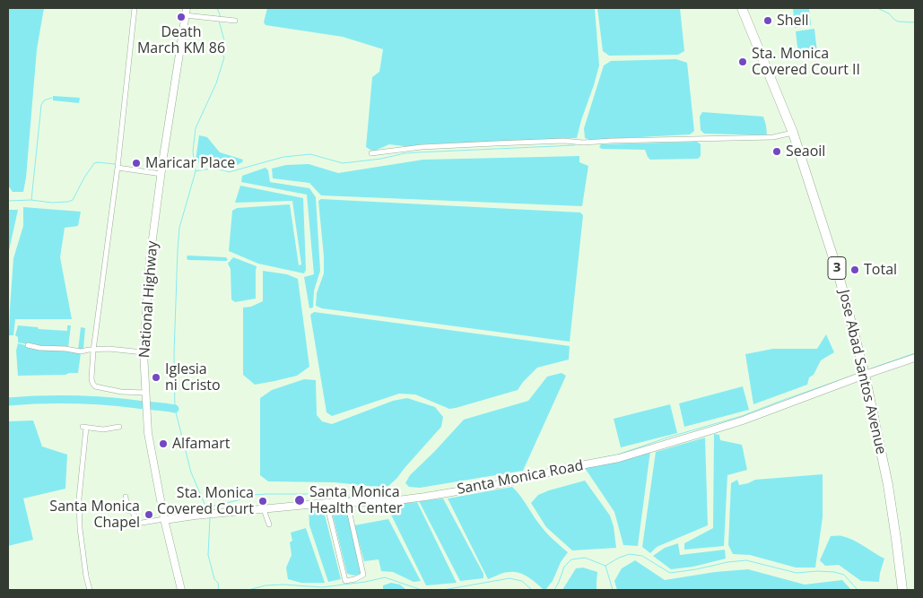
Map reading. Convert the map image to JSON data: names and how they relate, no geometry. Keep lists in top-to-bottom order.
{
  "streets": {
    "highway": ["3", "Jose Abad Santos Avenue"],
    "street": ["National Highway", "Santa Monica Road"]
  },
  "crossings": [
    ["National Highway", "Santa Monica Road"],
    ["Jose Abad Santos Avenue", "Santa Monica Road"]
  ],
  "places": [
    "Death March KM 86",
    "Shell",
    "Sta. Monica Covered Court II",
    "Seaoil",
    "Maricar Place",
    "Total",
    "Iglesia ni Cristo",
    "Alfamart",
    "Santa Monica Health Center",
    "Sta. Monica Covered Court",
    "Santa Monica Chapel"
  ]
}
